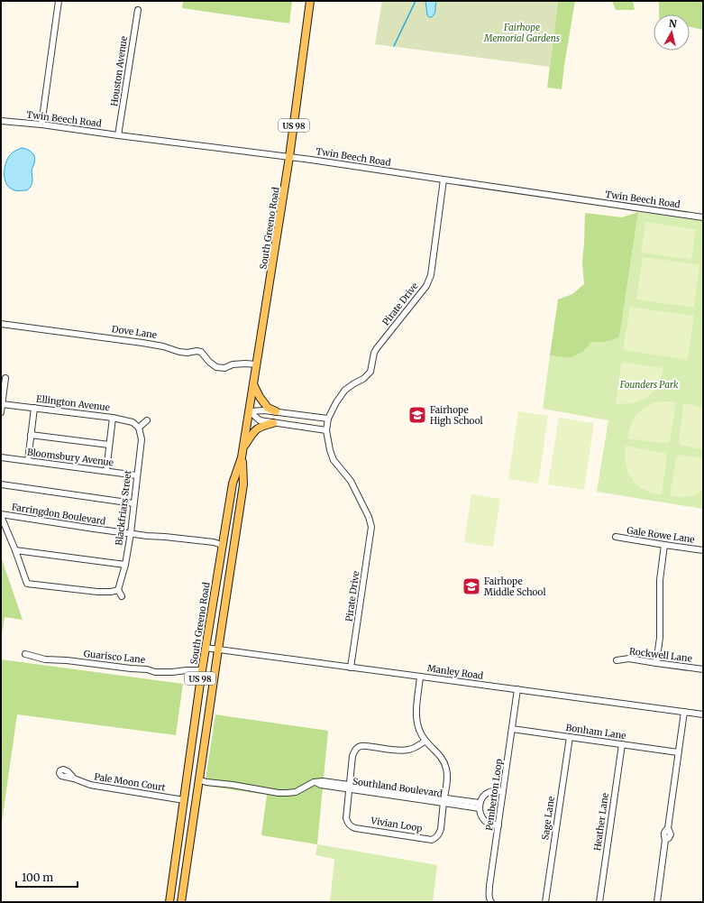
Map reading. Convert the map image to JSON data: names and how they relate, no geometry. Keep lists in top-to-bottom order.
{
  "streets": {
    "main road": ["US 98", "South Greeno Road"],
    "street": [
      "Houston Avenue",
      "Twin Beech Road",
      "Pirate Drive",
      "Dove Lane",
      "Ellington Avenue",
      "Bloomsbury Avenue",
      "Blackfriars Street",
      "Farringdon Boulevard",
      "Gale Rowe Lane",
      "Rockwell Lane",
      "Guarisco Lane",
      "Manley Road",
      "Bonham Lane",
      "Pale Moon Court",
      "Southland Boulevard",
      "Pemberton Loop",
      "Sage Lane",
      "Heather Lane",
      "Vivian Loop"
    ]
  },
  "crossings": [
    ["Houston Avenue", "Twin Beech Road"],
    ["Twin Beech Road", "South Greeno Road"],
    ["Twin Beech Road", "Pirate Drive"],
    ["South Greeno Road", "Dove Lane"],
    ["South Greeno Road", "Farringdon Boulevard"],
    ["South Greeno Road", "Guarisco Lane"],
    ["South Greeno Road", "Manley Road"],
    ["South Greeno Road", "Pale Moon Court"],
    ["South Greeno Road", "Southland Boulevard"],
    ["Pirate Drive", "Manley Road"],
    ["Ellington Avenue", "Blackfriars Street"],
    ["Bloomsbury Avenue", "Blackfriars Street"],
    ["Blackfriars Street", "Farringdon Boulevard"],
    ["Manley Road", "Pemberton Loop"],
    ["Bonham Lane", "Pemberton Loop"],
    ["Bonham Lane", "Sage Lane"],
    ["Bonham Lane", "Heather Lane"],
    ["Southland Boulevard", "Vivian Loop"]
  ],
  "parks": ["Fairhope Memorial Gardens", "Founders Park"],
  "places": {
    "school or university": ["Fairhope High School", "Fairhope Middle School"]
  },
  "scale_bar": "100 m",
  "north": "top"
}
